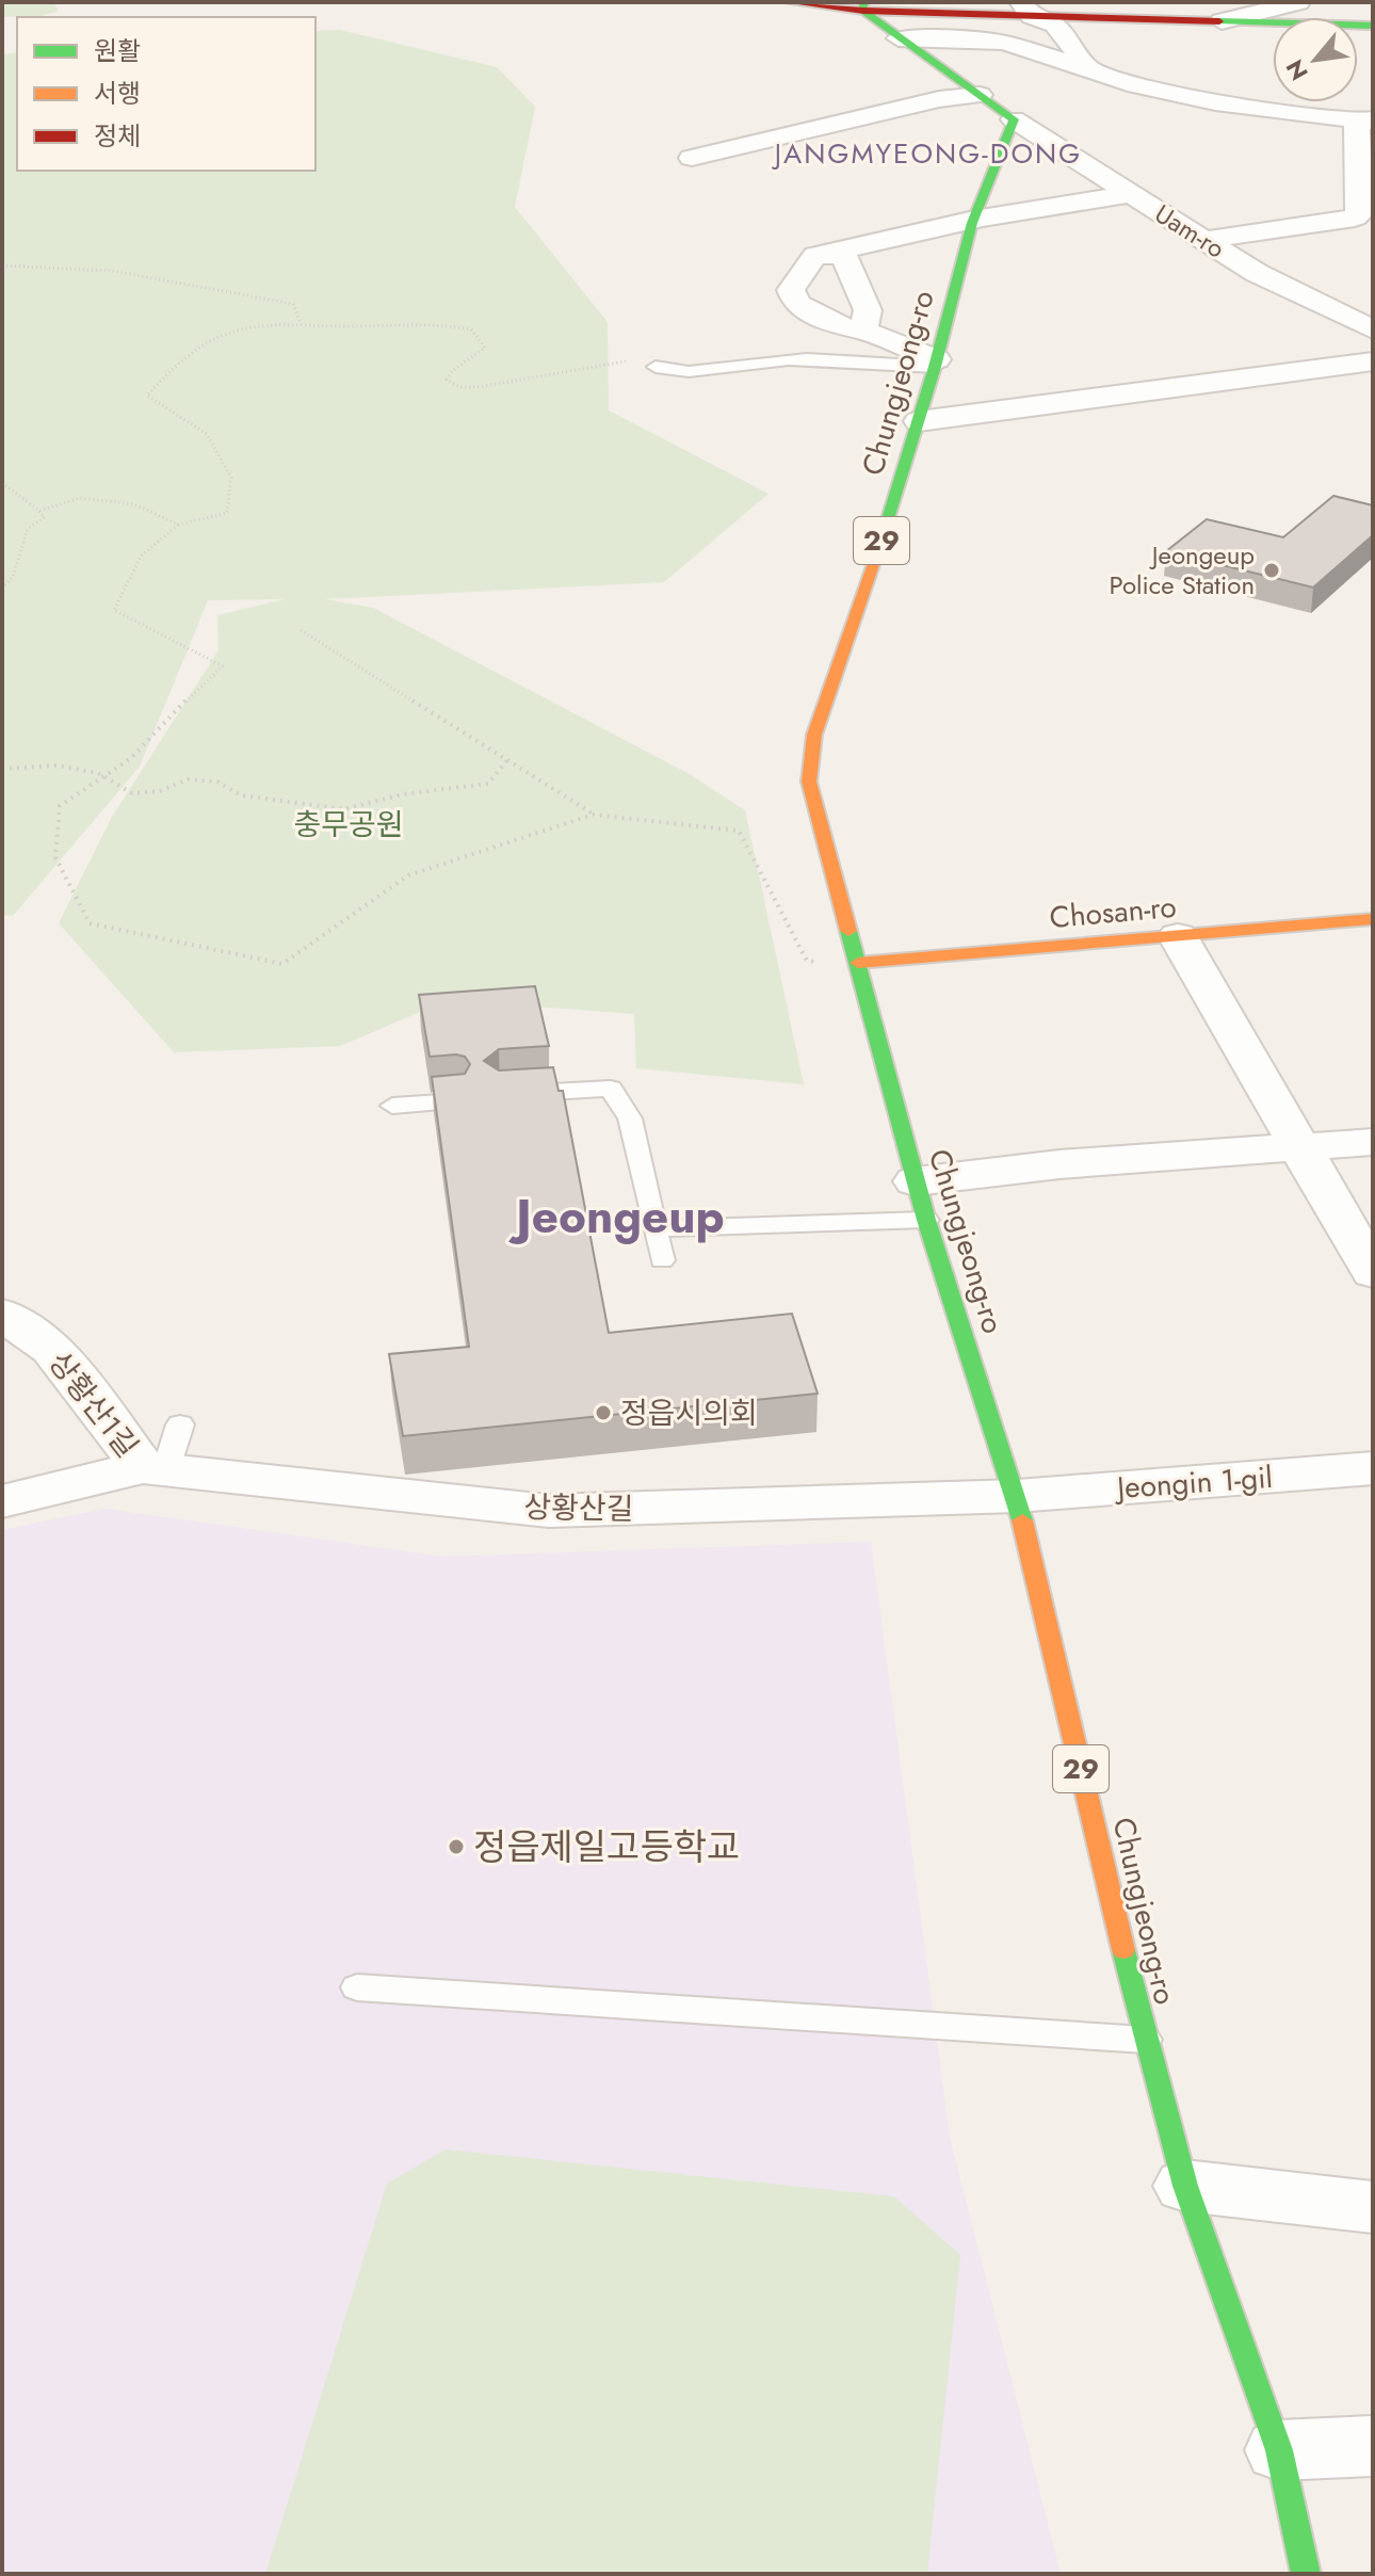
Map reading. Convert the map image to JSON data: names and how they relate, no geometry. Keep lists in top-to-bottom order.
{
  "streets": {
    "main road": ["Chungjeong-ro", "29", "Chosan-ro"],
    "street": [
      "Uam-ro",
      "상황산1길",
      "Jeongin 1-gil",
      "상황산길"
    ]
  },
  "crossings": [
    ["Uam-ro", "Chungjeong-ro"],
    ["Chungjeong-ro", "Chosan-ro"],
    ["Chungjeong-ro", "Jeongin 1-gil"],
    ["Chungjeong-ro", "상황산길"],
    ["상황산1길", "상황산길"],
    ["Jeongin 1-gil", "상황산길"]
  ],
  "districts": ["JANGMYEONG-DONG", "Jeongeup"],
  "parks": ["충무공원"],
  "places": ["Jeongeup Police Station", "정읍시의회", "정읍제일고등학교"],
  "legend": ["원활", "서행", "정체"],
  "north": "bottom left"
}
